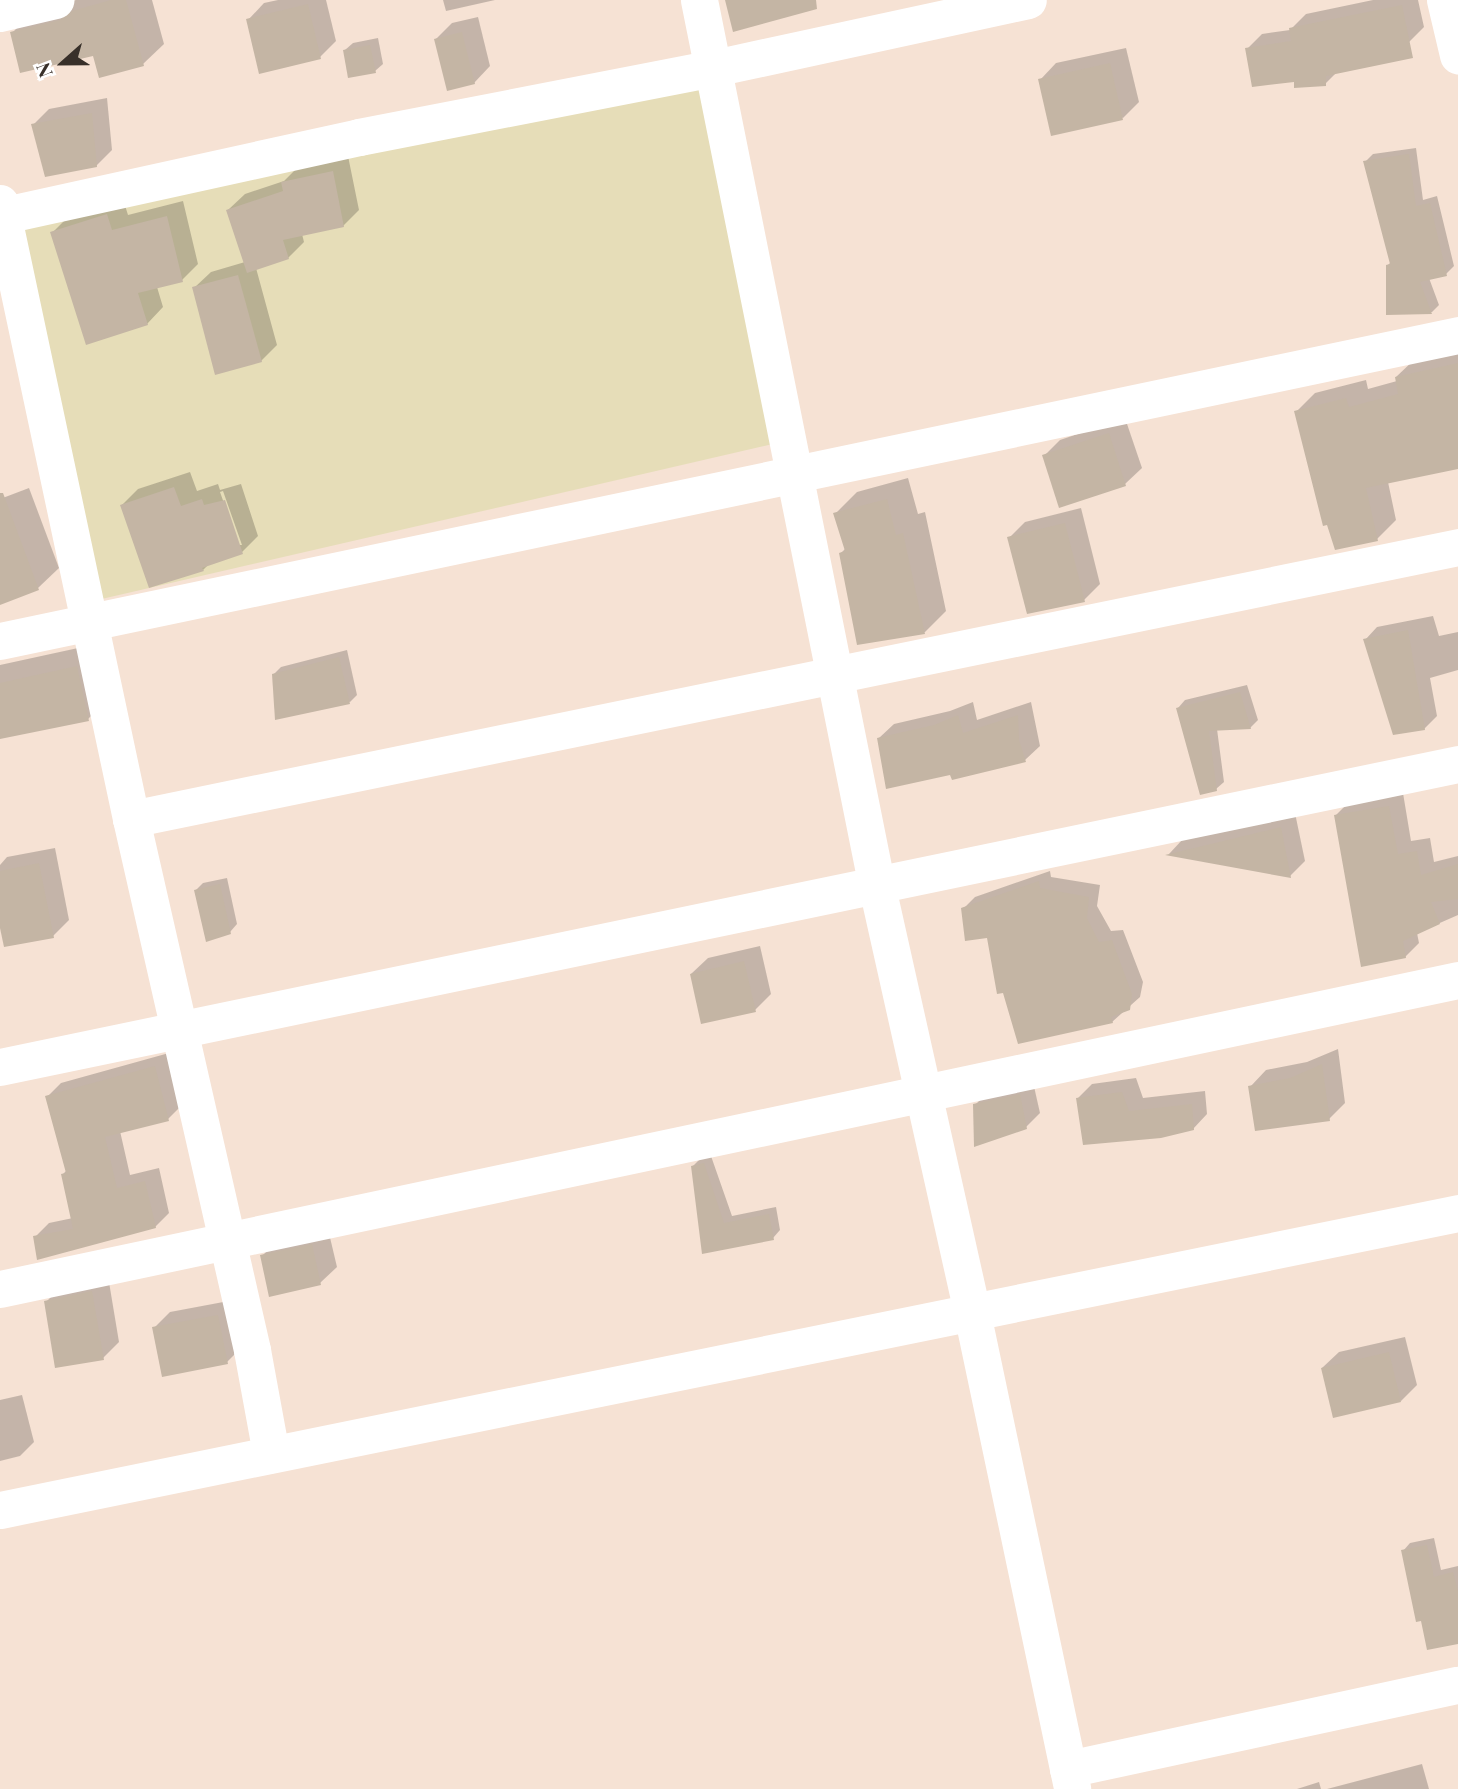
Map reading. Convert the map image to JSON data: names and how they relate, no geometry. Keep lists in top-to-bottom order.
{
  "north": "left"
}
